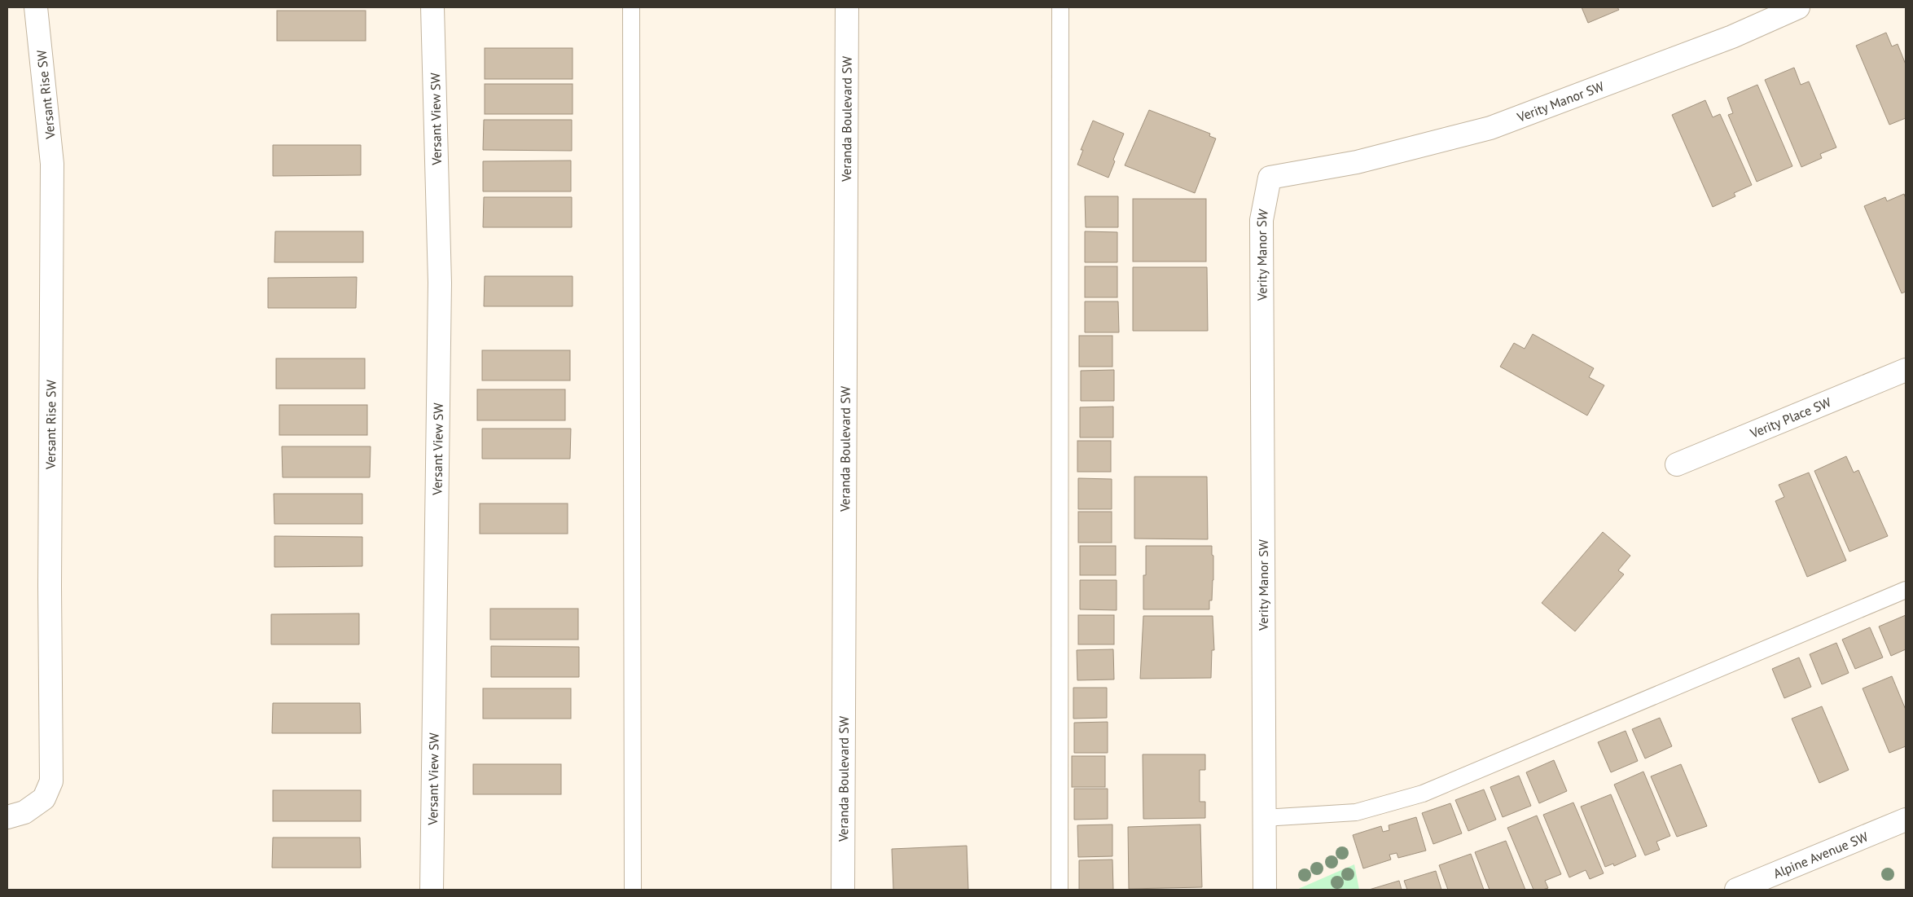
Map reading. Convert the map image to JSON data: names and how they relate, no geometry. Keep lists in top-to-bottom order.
{
  "streets": {
    "street": [
      "Versant Rise SW",
      "Verity Manor SW",
      "Versant View SW",
      "Veranda Boulevard SW",
      "Verity Place SW",
      "Alpine Avenue SW"
    ]
  }
}
